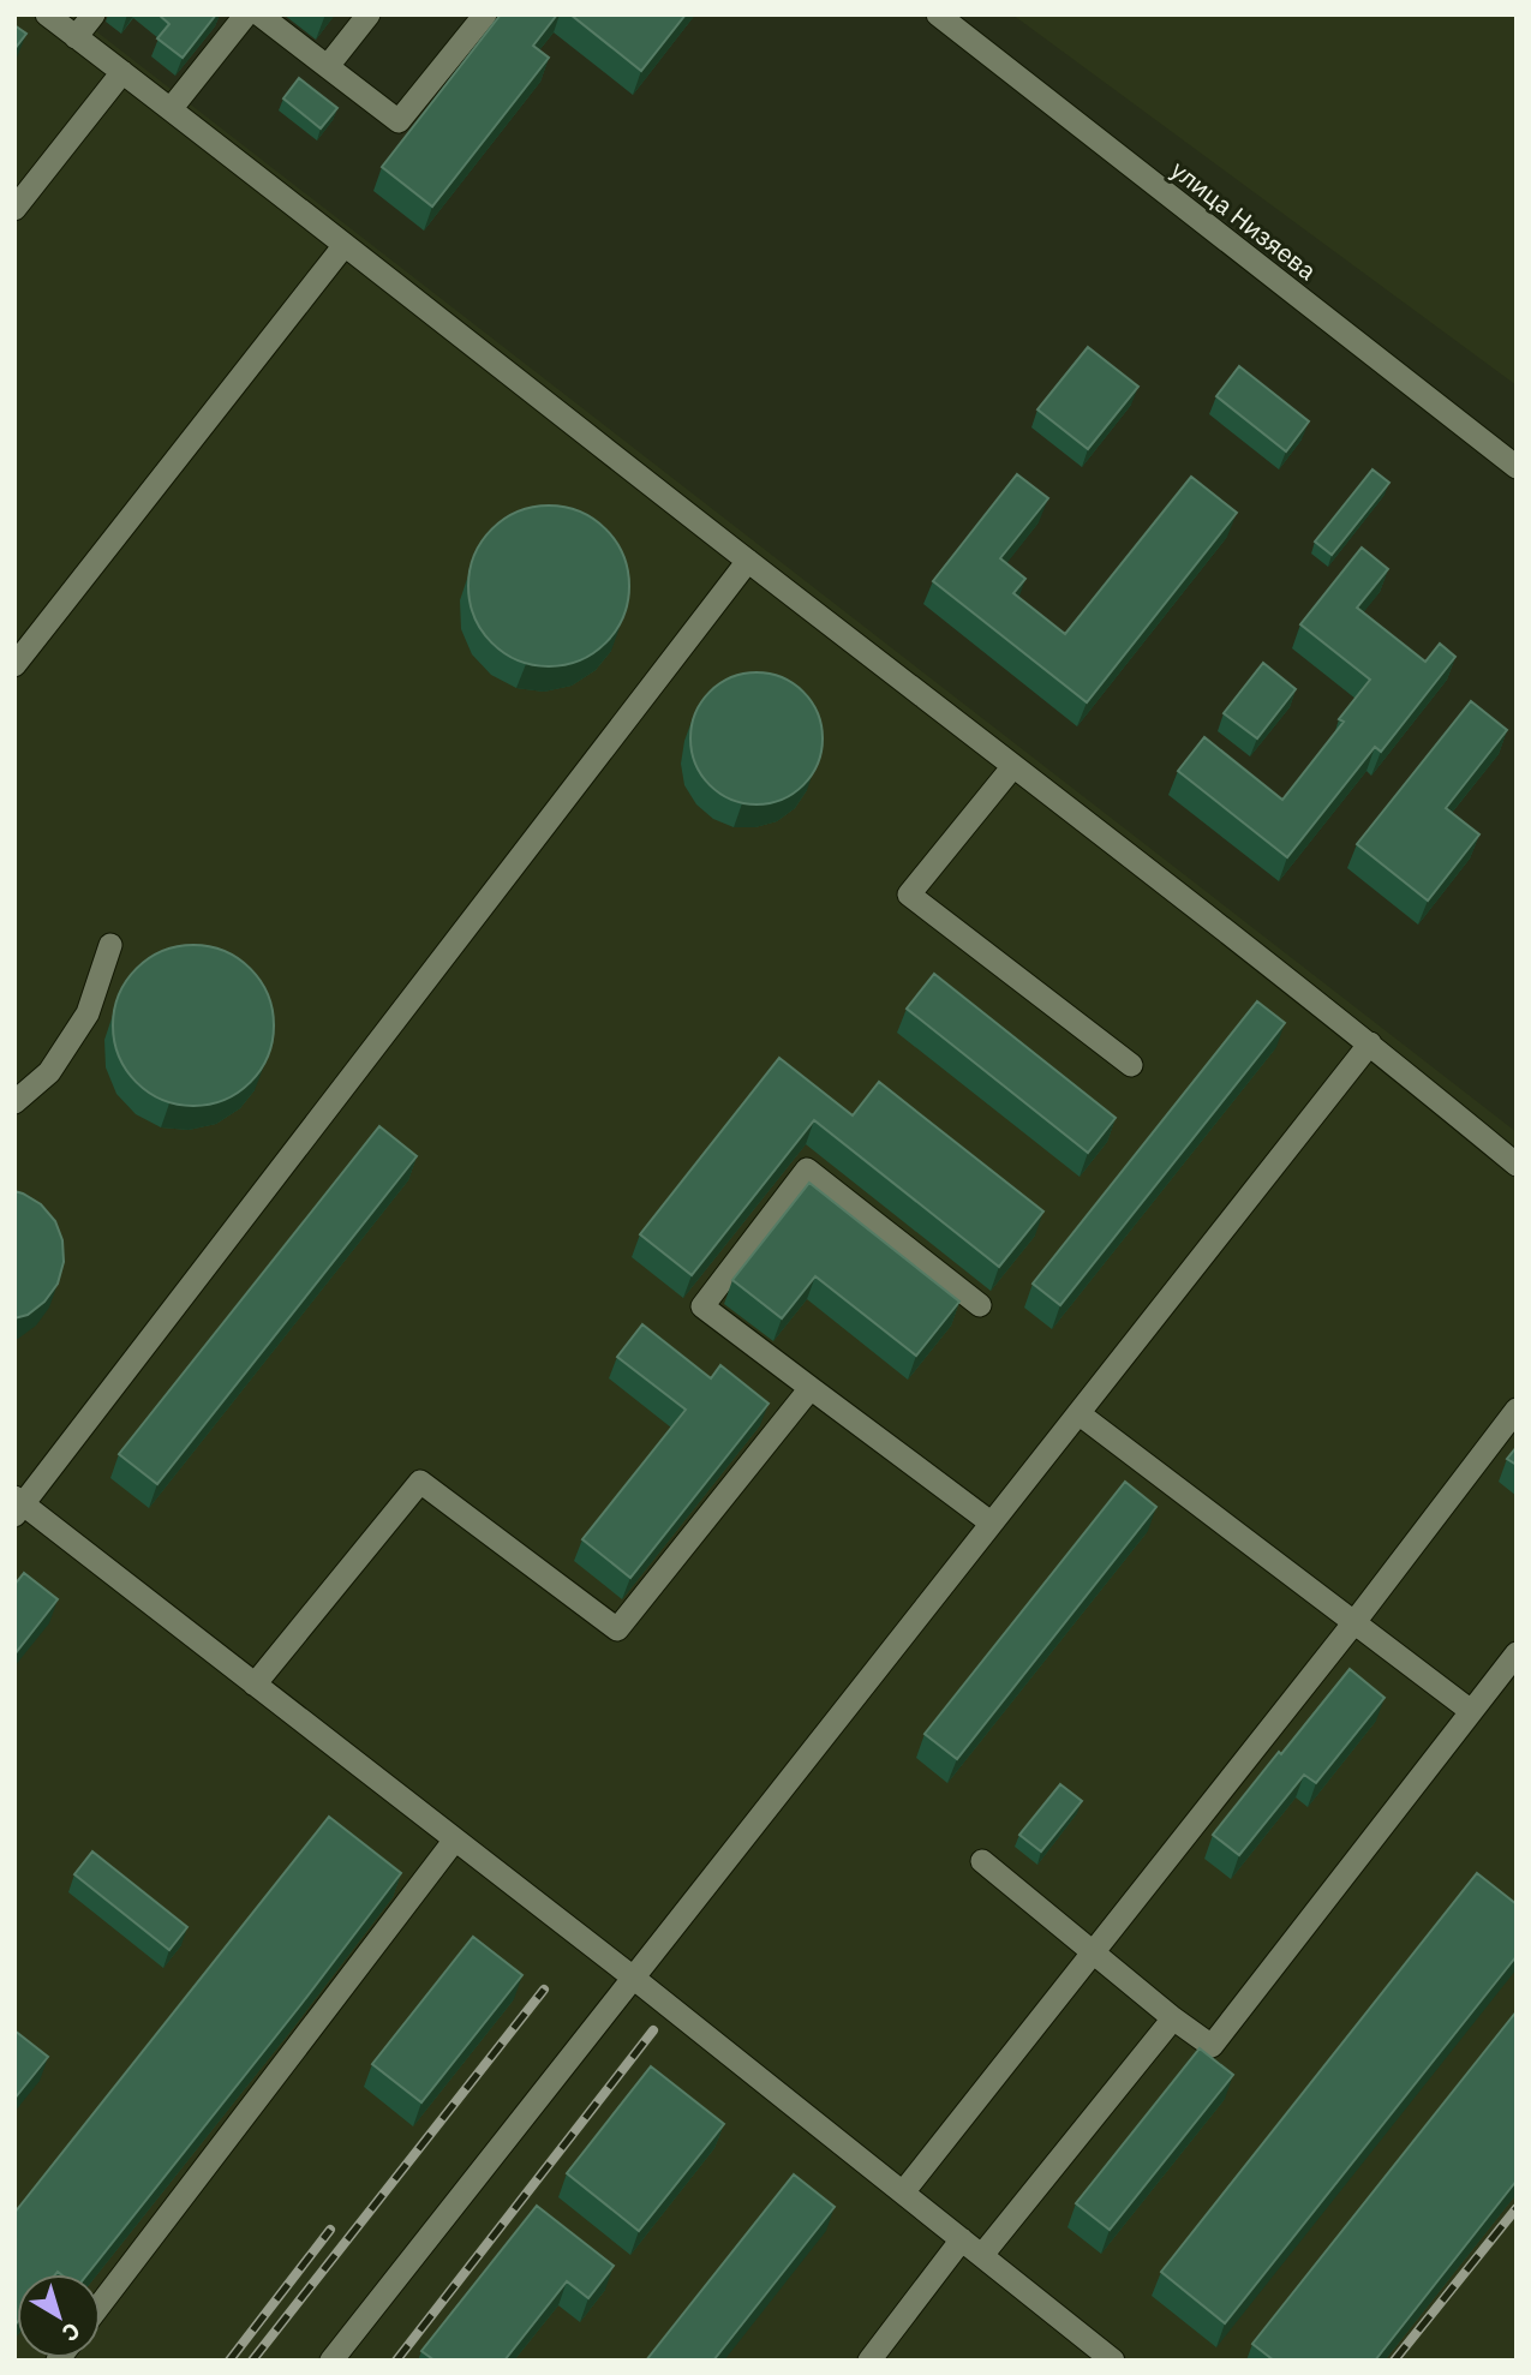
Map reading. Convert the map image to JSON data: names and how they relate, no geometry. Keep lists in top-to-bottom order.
{
  "streets": {
    "street": ["улица Низяева"]
  },
  "north": "bottom right"
}
